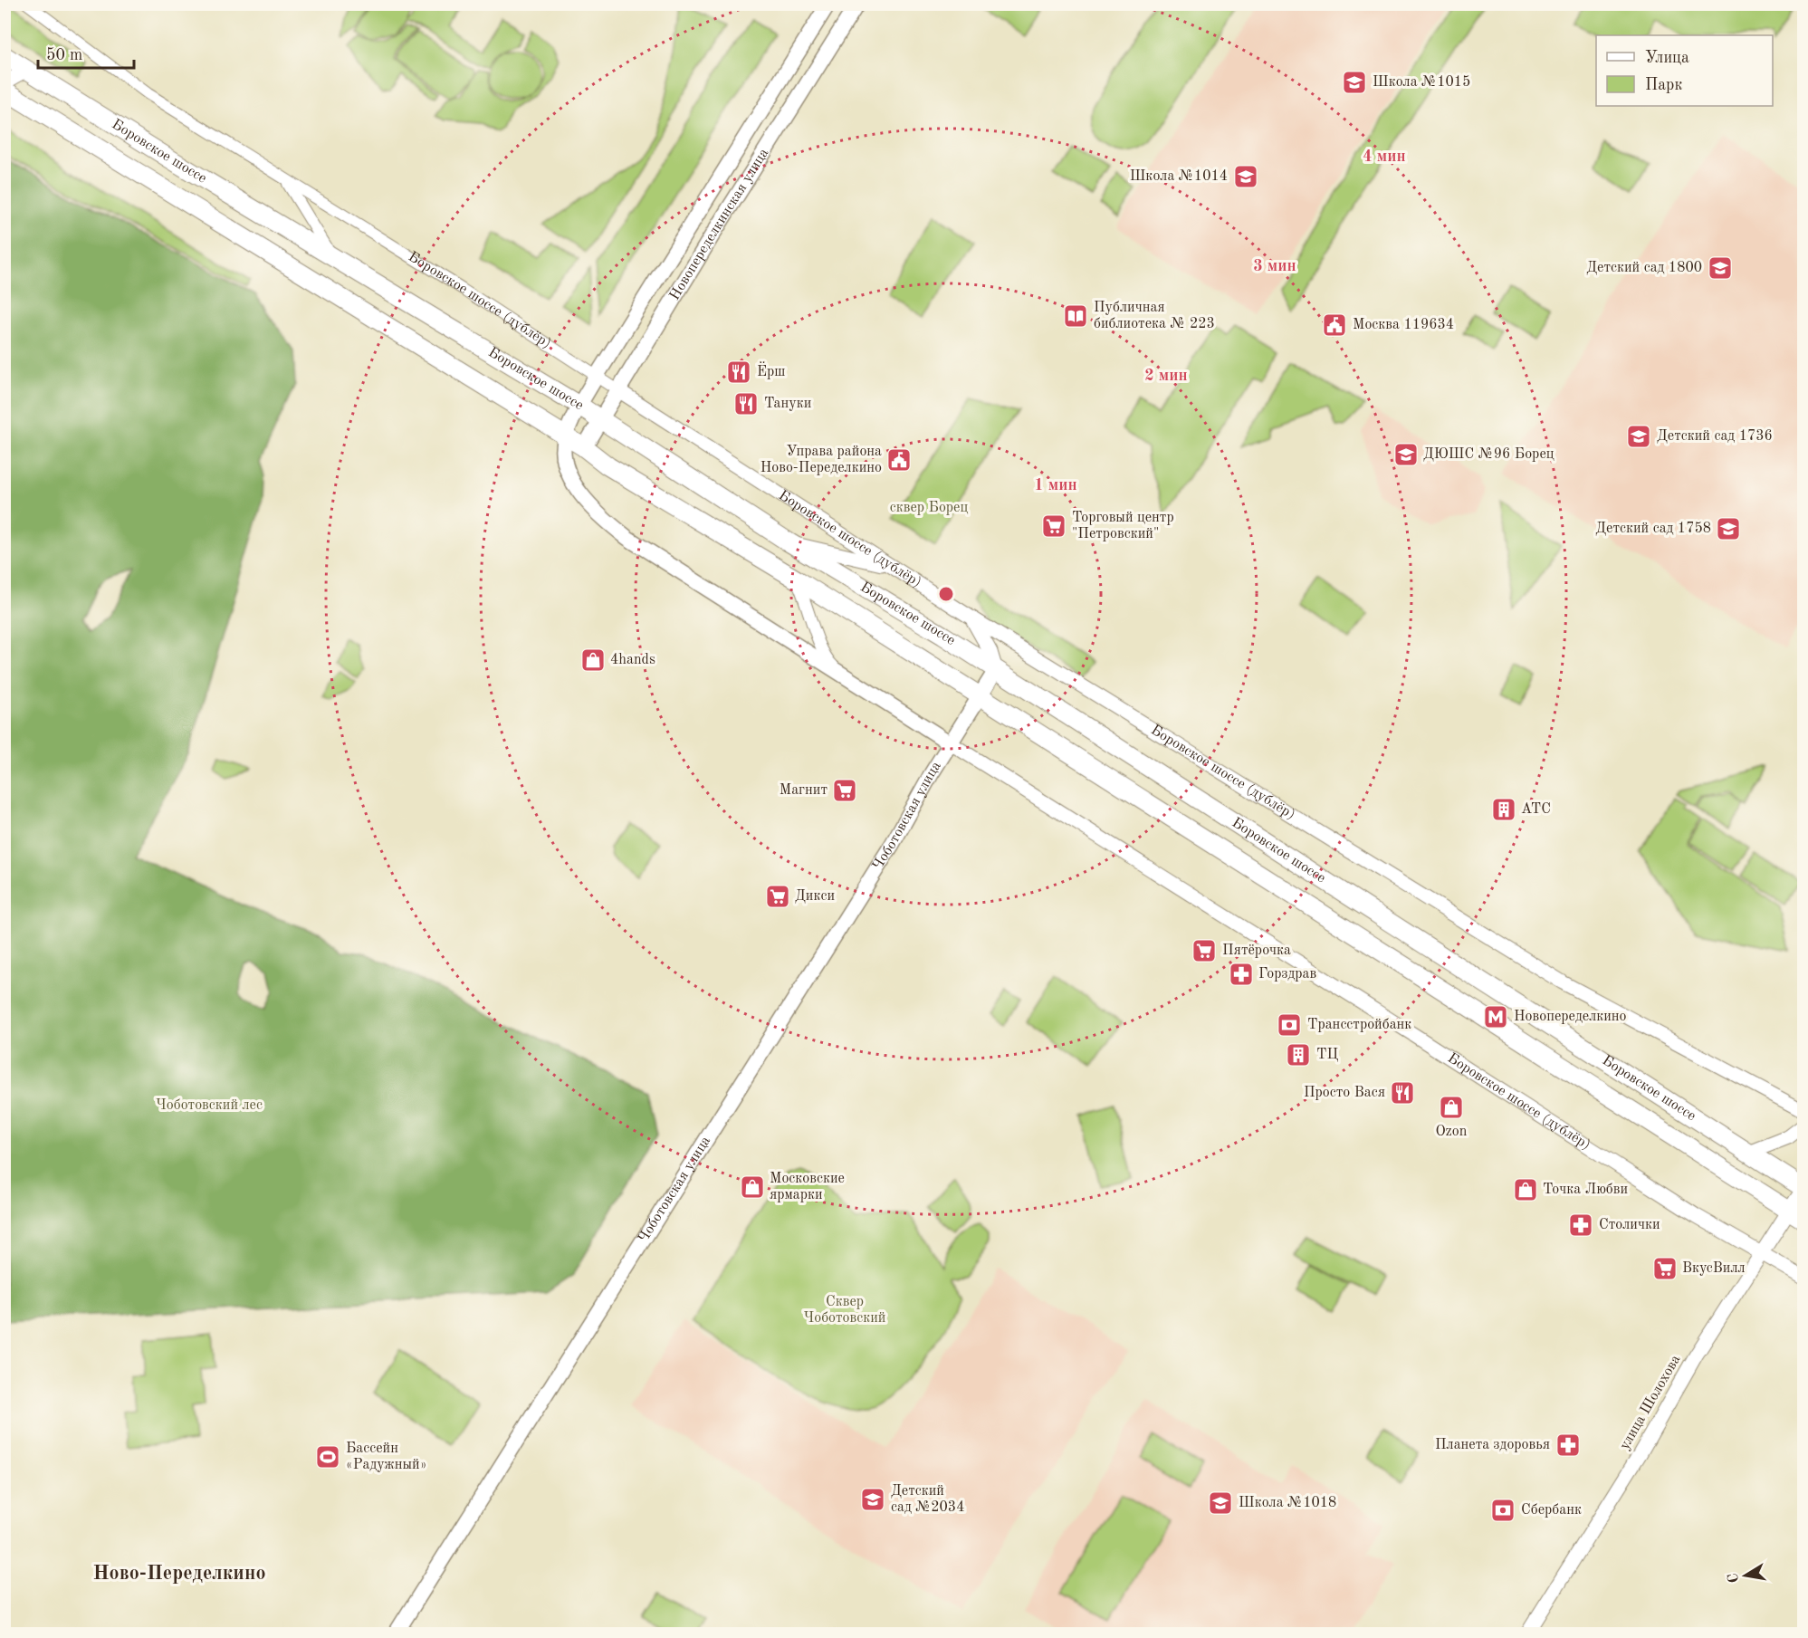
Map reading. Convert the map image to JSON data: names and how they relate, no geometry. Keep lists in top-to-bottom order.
{
  "streets": {
    "main road": [
      "Боровское шоссе",
      "Новопеределкинская улица",
      "Боровское шоссе (дублёр)",
      "Чоботовская улица"
    ],
    "street": ["улица Шолохова"]
  },
  "crossings": [
    ["Боровское шоссе", "Новопеределкинская улица"],
    ["Боровское шоссе", "Боровское шоссе (дублёр)"],
    ["Боровское шоссе", "Чоботовская улица"],
    ["Боровское шоссе", "улица Шолохова"],
    ["Новопеределкинская улица", "Боровское шоссе (дублёр)"],
    ["Боровское шоссе (дублёр)", "Чоботовская улица"],
    ["Боровское шоссе (дублёр)", "улица Шолохова"]
  ],
  "districts": ["Ново-Переделкино"],
  "parks": ["сквер Борец", "Чоботовский лес", "Сквер Чоботовский"],
  "places": {
    "school or university": [
      "Школа №1015",
      "Школа №1014",
      "Детский сад 1800",
      "Детский сад 1736",
      "ДЮШС №96 Борец",
      "Детский сад 1758",
      "Детский сад №2034",
      "Школа №1018"
    ],
    "library": ["Публичная библиотека № 223"],
    "public building": ["Москва 119634", "Управа района Ново-Переделкино"],
    "restaurant": ["Ёрш", "Тануки", "Просто Вася"],
    "supermarket": [
      "Торговый центр \"Петровский\"",
      "Магнит",
      "Дикси",
      "Пятёрочка",
      "ВкусВилл"
    ],
    "shop": [
      "4hands",
      "Ozon",
      "Московские ярмарки",
      "Точка Любви"
    ],
    "building": ["АТС", "ТЦ"],
    "pharmacy": ["Горздрав", "Столички", "Планета здоровья"],
    "metro station": ["Новопеределкино"],
    "bank": ["Трансстройбанк", "Сбербанк"],
    "sports": ["Бассейн «Радужный»"]
  },
  "legend": ["Улица", "Парк"],
  "scale_bar": "50 m",
  "north": "left",
  "rings": [
    "4 мин",
    "3 мин",
    "2 мин",
    "1 мин"
  ]
}
